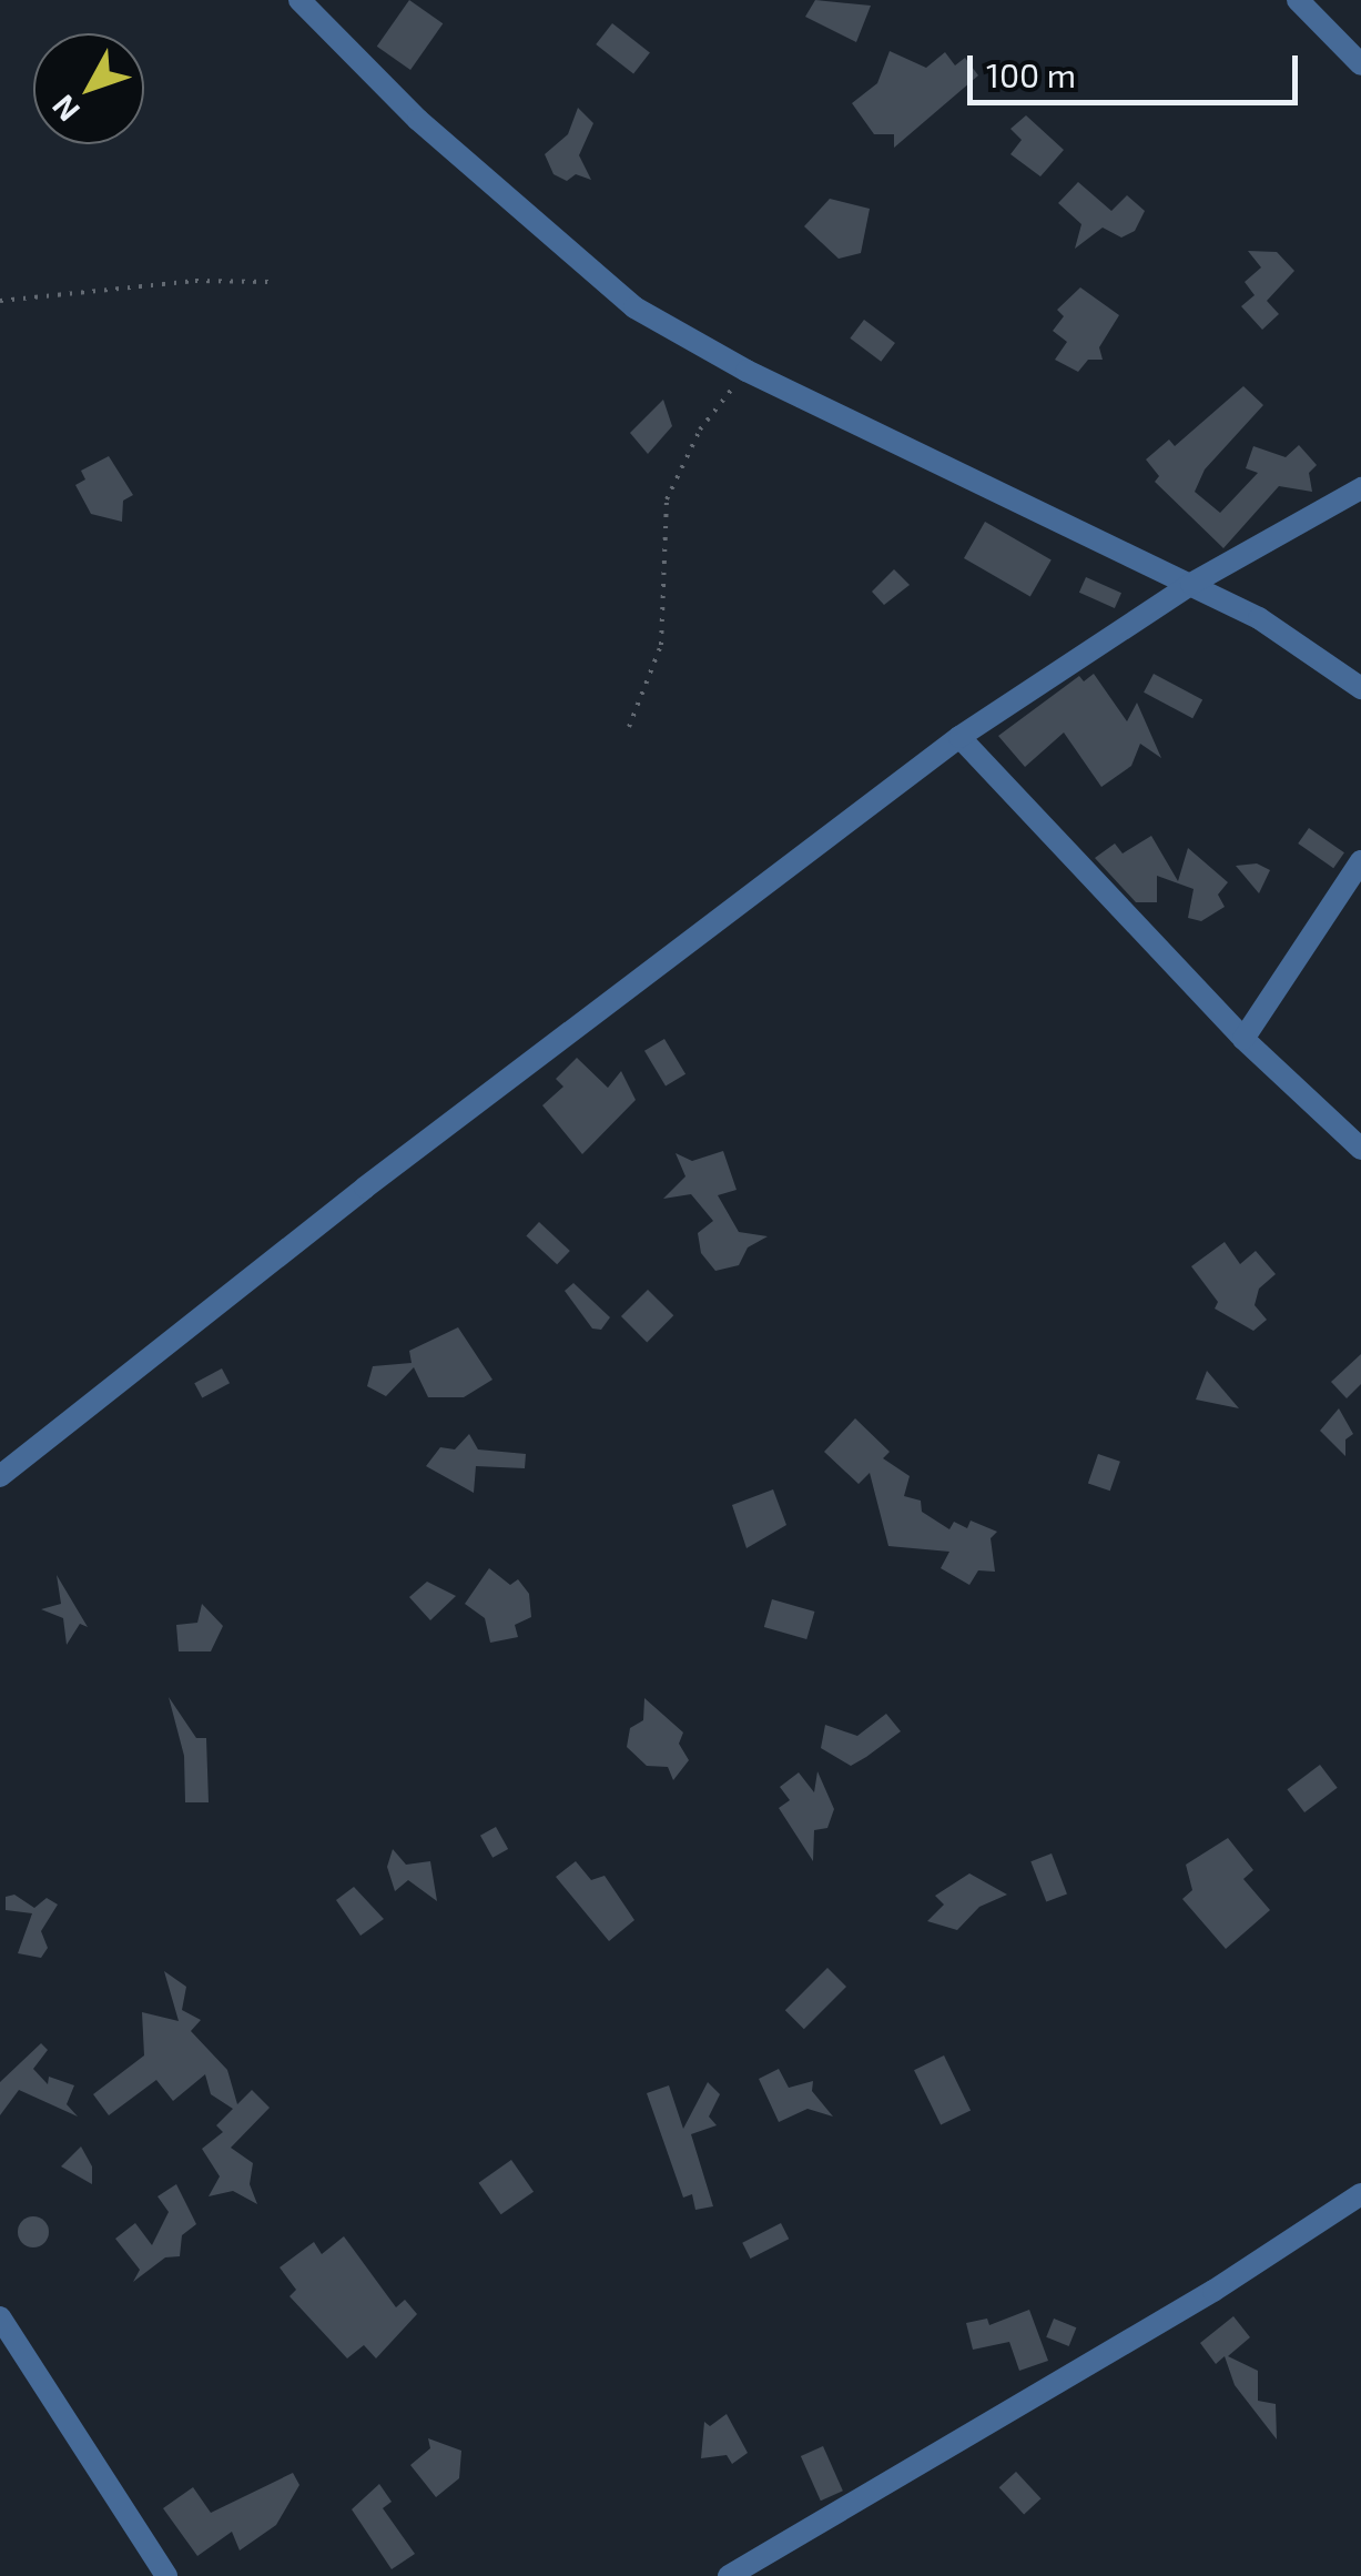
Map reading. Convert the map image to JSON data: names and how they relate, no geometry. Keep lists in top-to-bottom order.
{
  "scale_bar": "100 m",
  "north": "bottom left"
}
